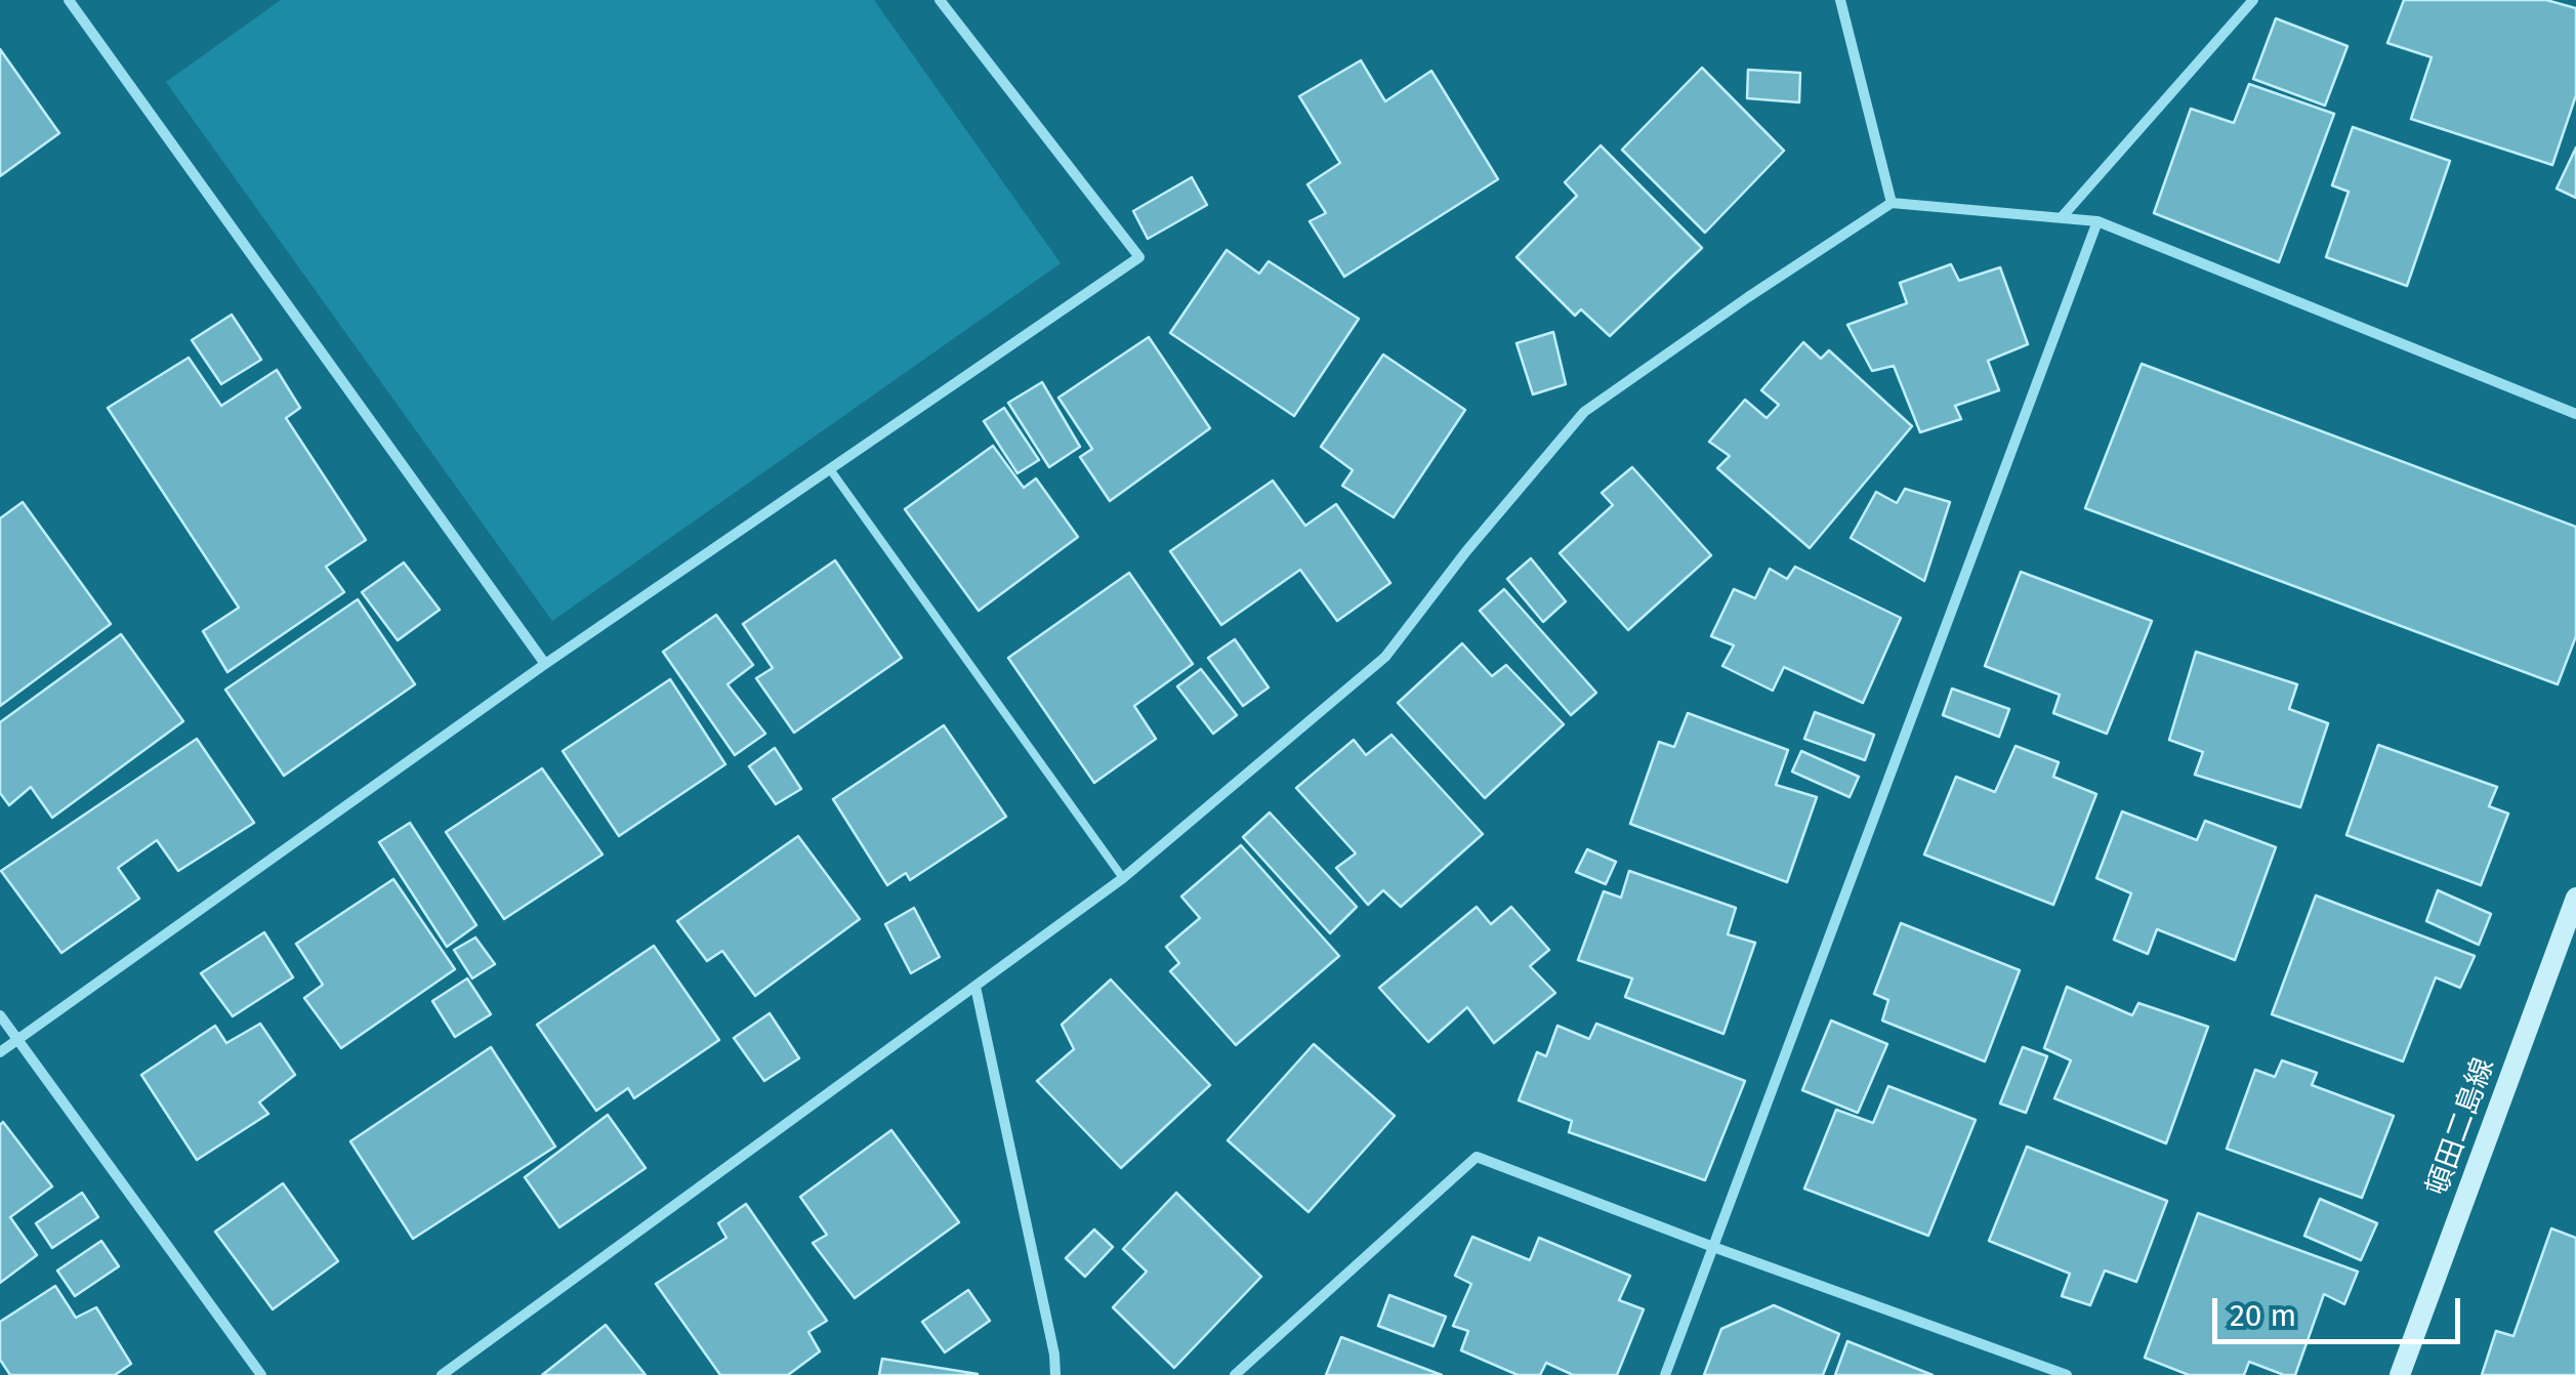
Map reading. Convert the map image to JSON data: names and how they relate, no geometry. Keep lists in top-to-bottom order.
{
  "streets": {
    "main road": ["頓田二島線"]
  },
  "scale_bar": "20 m"
}
